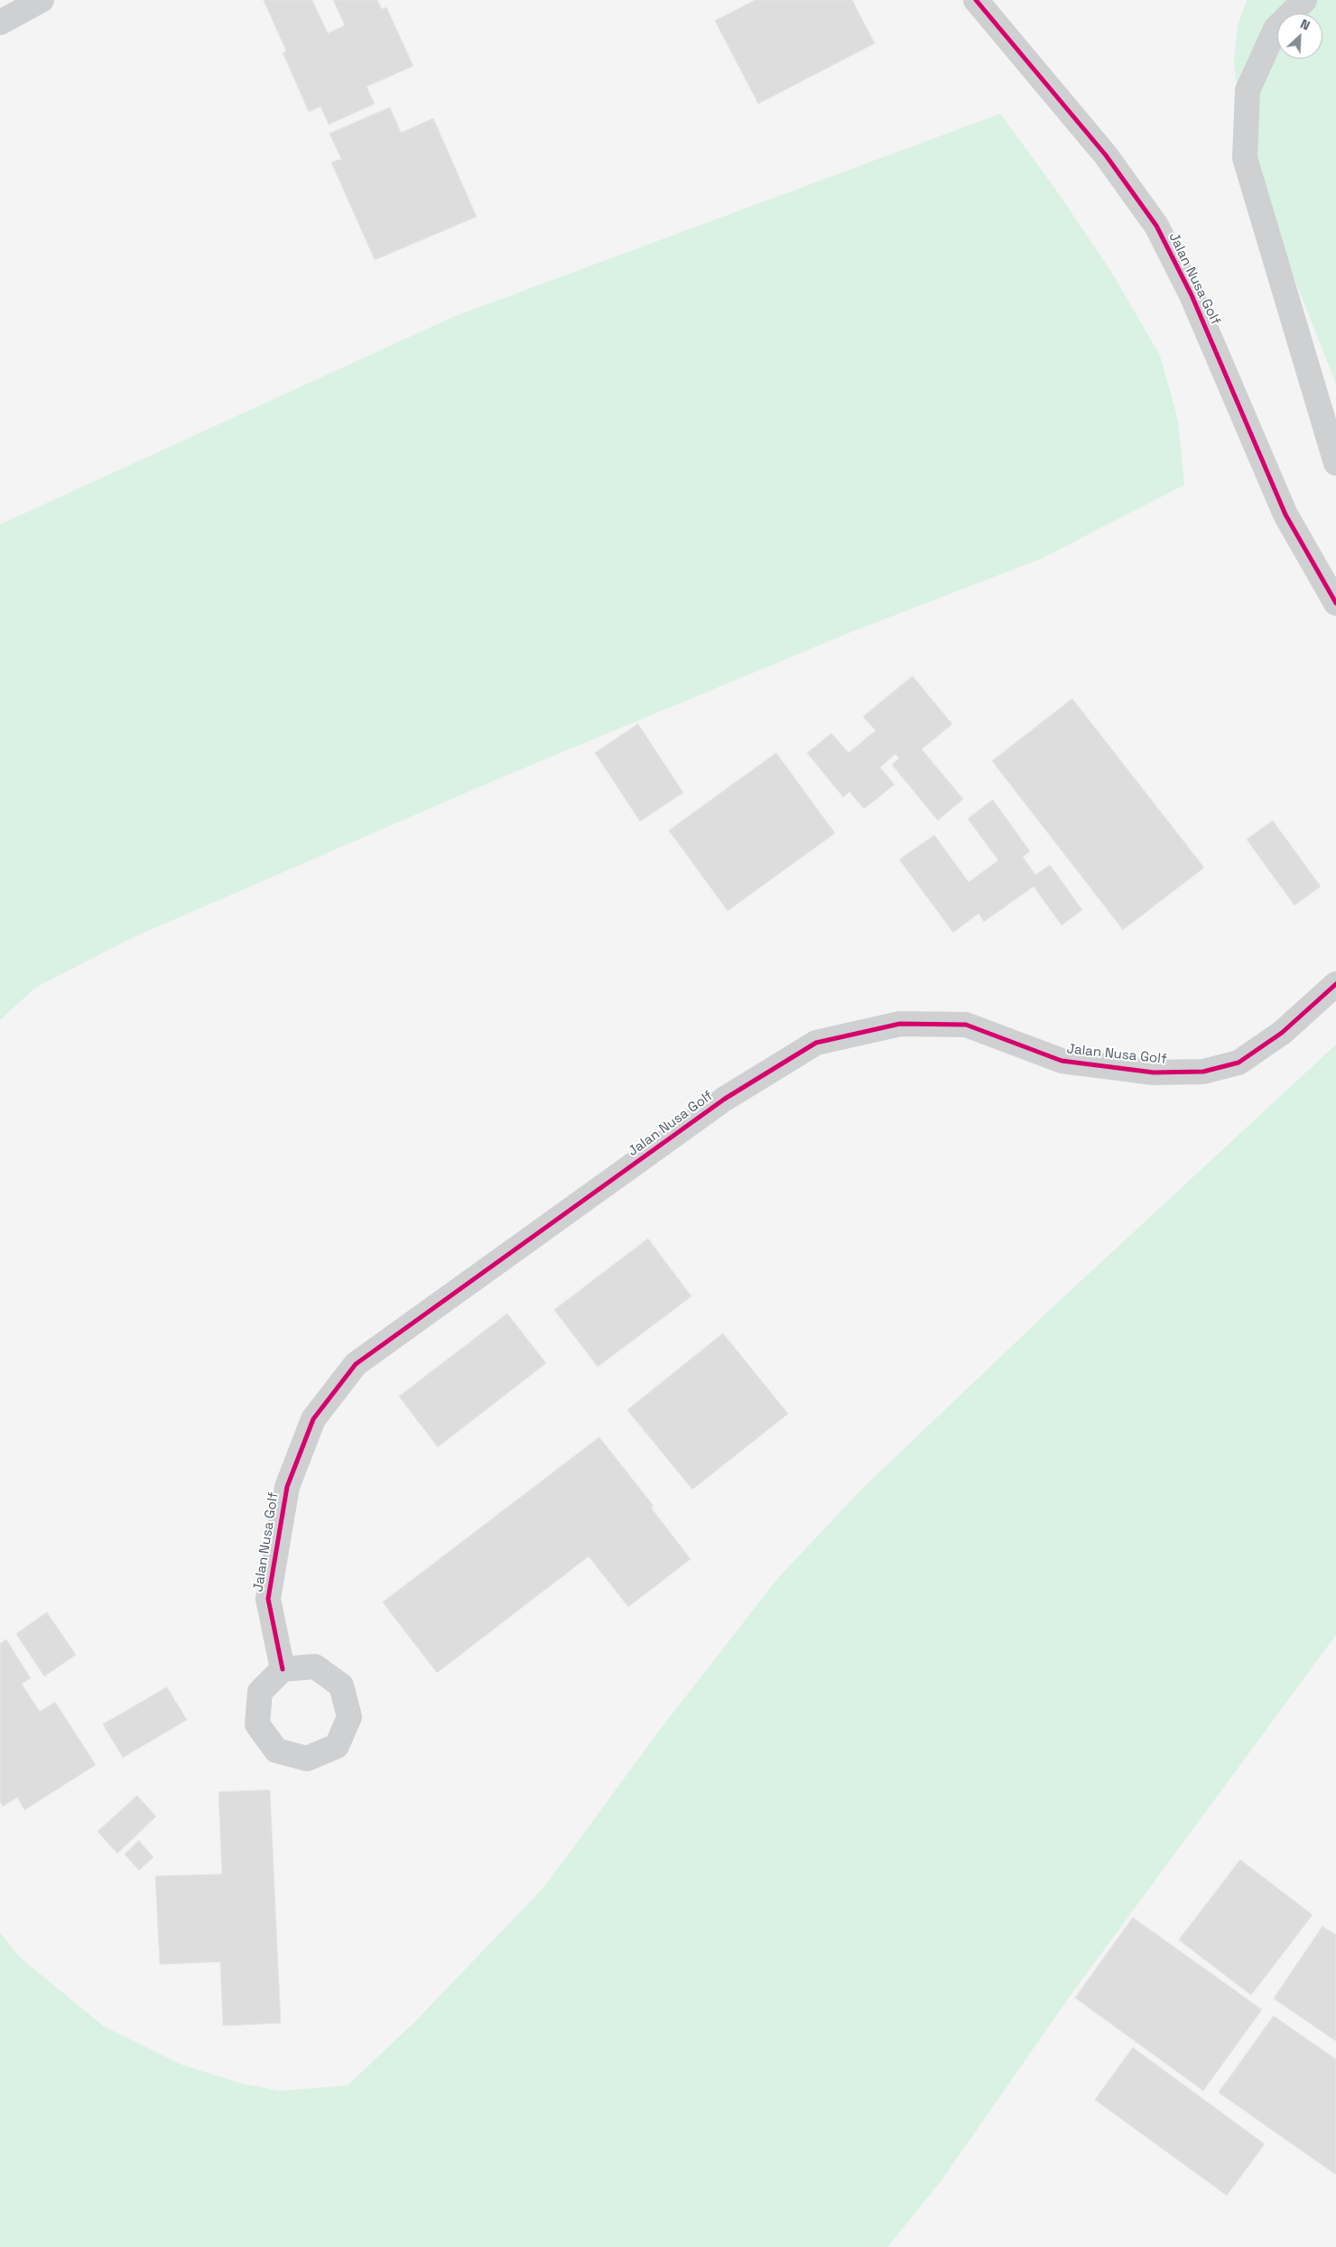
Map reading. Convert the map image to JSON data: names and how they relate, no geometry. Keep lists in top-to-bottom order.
{
  "streets": {
    "street": ["Jalan Nusa Golf"]
  },
  "north": "top right"
}
